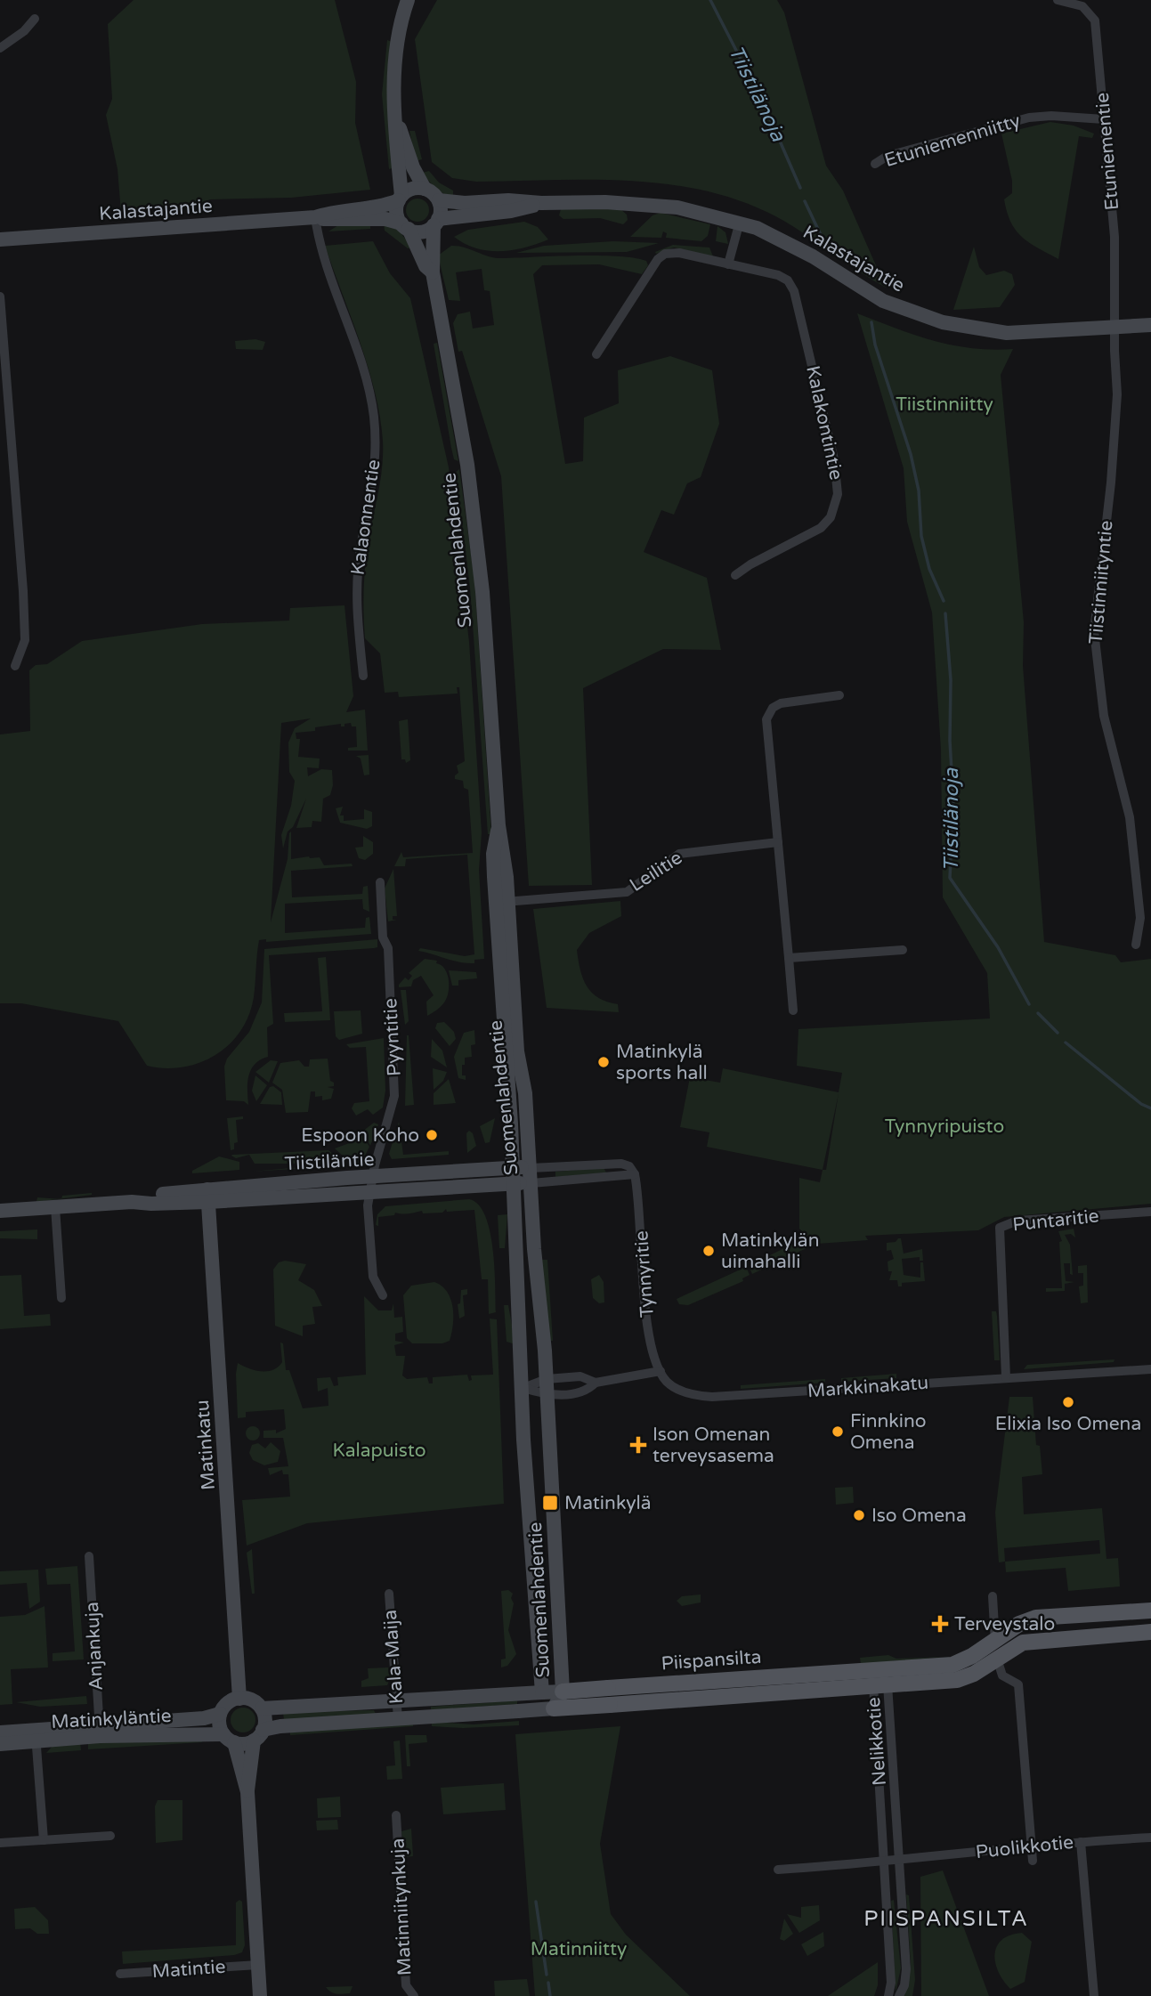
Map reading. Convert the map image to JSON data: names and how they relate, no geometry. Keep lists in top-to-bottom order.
{
  "streets": {
    "main road": [
      "Kalastajantie",
      "Suomenlahdentie",
      "Tiistiläntie",
      "Matinkatu",
      "Piispansilta",
      "Matinkyläntie"
    ],
    "street": [
      "Etuniemenniitty",
      "Etuniementie",
      "Kalakontintie",
      "Kalaonnentie",
      "Tiistinniityntie",
      "Leilitie",
      "Pyyntitie",
      "Puntaritie",
      "Tynnyritie",
      "Markkinakatu",
      "Anjankuja",
      "Kala-Maija",
      "Nelikkotie",
      "Puolikkotie",
      "Matinniitynkuja",
      "Matintie"
    ]
  },
  "crossings": [
    ["Etuniemenniitty", "Etuniementie"],
    ["Etuniementie", "Kalastajantie"],
    ["Etuniementie", "Tiistinniityntie"],
    ["Kalastajantie", "Kalaonnentie"],
    ["Kalastajantie", "Suomenlahdentie"],
    ["Kalastajantie", "Tiistinniityntie"],
    ["Suomenlahdentie", "Leilitie"],
    ["Suomenlahdentie", "Tiistiläntie"],
    ["Suomenlahdentie", "Piispansilta"],
    ["Pyyntitie", "Tiistiläntie"],
    ["Tiistiläntie", "Matinkatu"],
    ["Puntaritie", "Markkinakatu"],
    ["Tynnyritie", "Markkinakatu"],
    ["Matinkatu", "Piispansilta"],
    ["Matinkatu", "Matinkyläntie"],
    ["Anjankuja", "Matinkyläntie"],
    ["Kala-Maija", "Piispansilta"],
    ["Piispansilta", "Matinkyläntie"],
    ["Piispansilta", "Nelikkotie"],
    ["Nelikkotie", "Puolikkotie"]
  ],
  "districts": ["PIISPANSILTA"],
  "water": ["Tiistilänoja"],
  "parks": [
    "Tiistinniitty",
    "Tynnyripuisto",
    "Kalapuisto",
    "Matinniitty"
  ],
  "places": {
    "other": [
      "Matinkylä sports hall",
      "Espoon Koho",
      "Matinkylän uimahalli",
      "Elixia Iso Omena",
      "Finnkino Omena",
      "Iso Omena"
    ],
    "health": ["Ison Omenan terveysasema", "Terveystalo"],
    "transit": ["Matinkylä"]
  }
}
